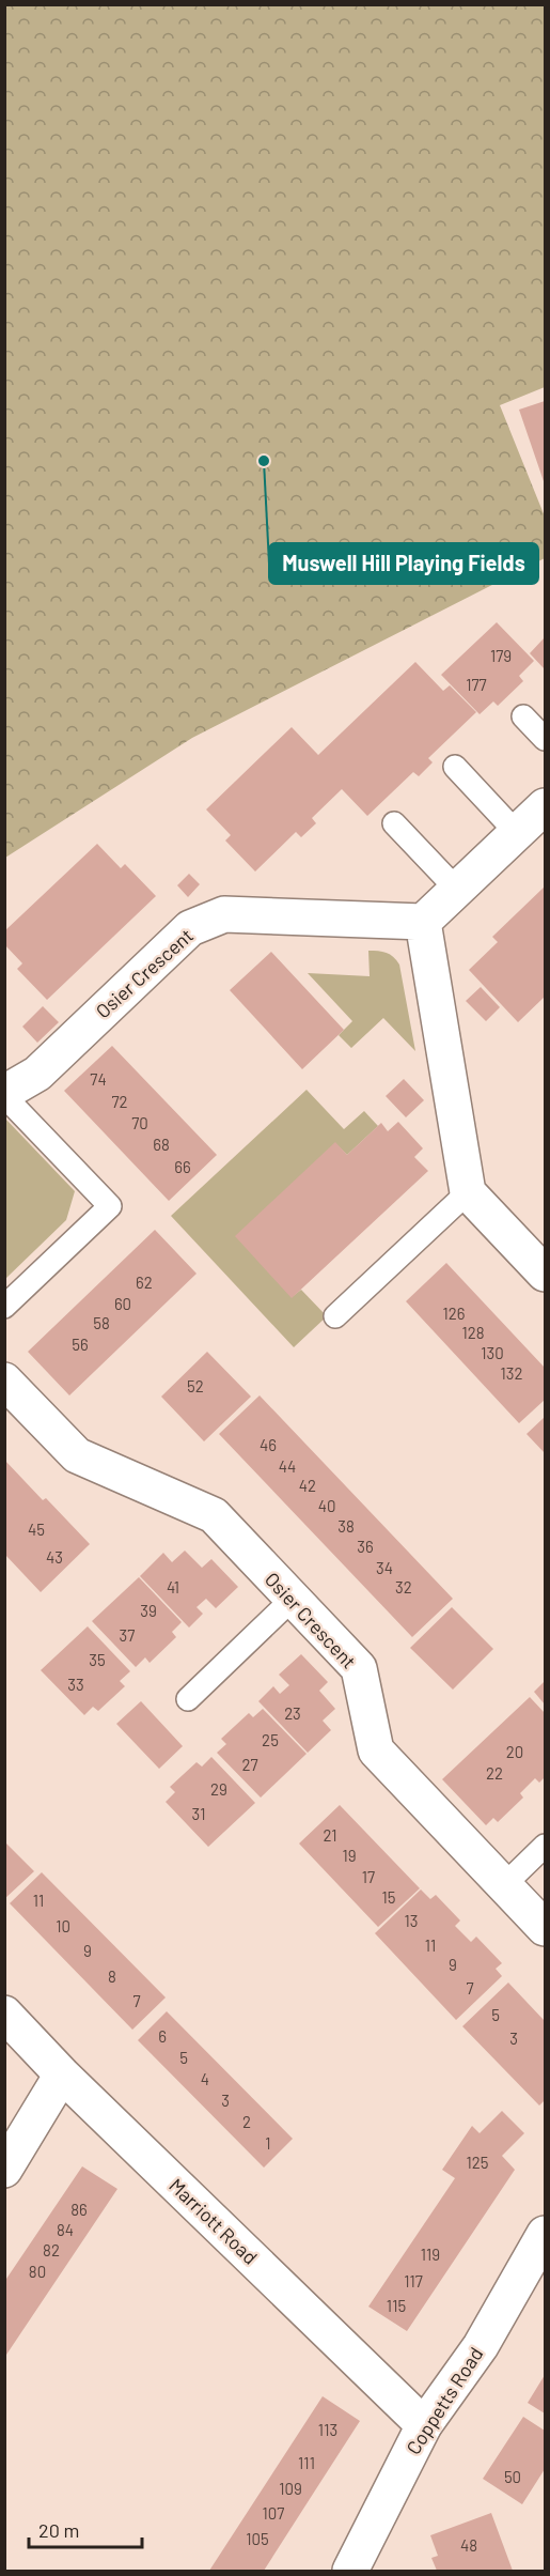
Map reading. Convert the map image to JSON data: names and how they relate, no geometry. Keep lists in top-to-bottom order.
{
  "streets": {
    "street": ["Osier Crescent", "Marriott Road", "Coppetts Road"]
  },
  "crossings": [
    ["Marriott Road", "Coppetts Road"]
  ],
  "places": ["Muswell Hill Playing Fields"],
  "house_numbers": [
    "179",
    "177",
    "74",
    "72",
    "70",
    "68",
    "66",
    "62",
    "60",
    "126",
    "58",
    "128",
    "56",
    "130",
    "132",
    "52",
    "46",
    "44",
    "42",
    "40",
    "38",
    "45",
    "36",
    "43",
    "34",
    "41",
    "32",
    "39",
    "37",
    "35",
    "33",
    "23",
    "25",
    "20",
    "27",
    "22",
    "29",
    "31",
    "21",
    "19",
    "17",
    "15",
    "11",
    "13",
    "10",
    "11",
    "9",
    "9",
    "8",
    "7",
    "7",
    "5",
    "6",
    "3",
    "5",
    "4",
    "3",
    "2",
    "1",
    "125",
    "86",
    "84",
    "82",
    "119",
    "80",
    "117",
    "115",
    "113",
    "111",
    "50",
    "109",
    "107",
    "105",
    "48"
  ],
  "scale_bar": "20 m"
}
